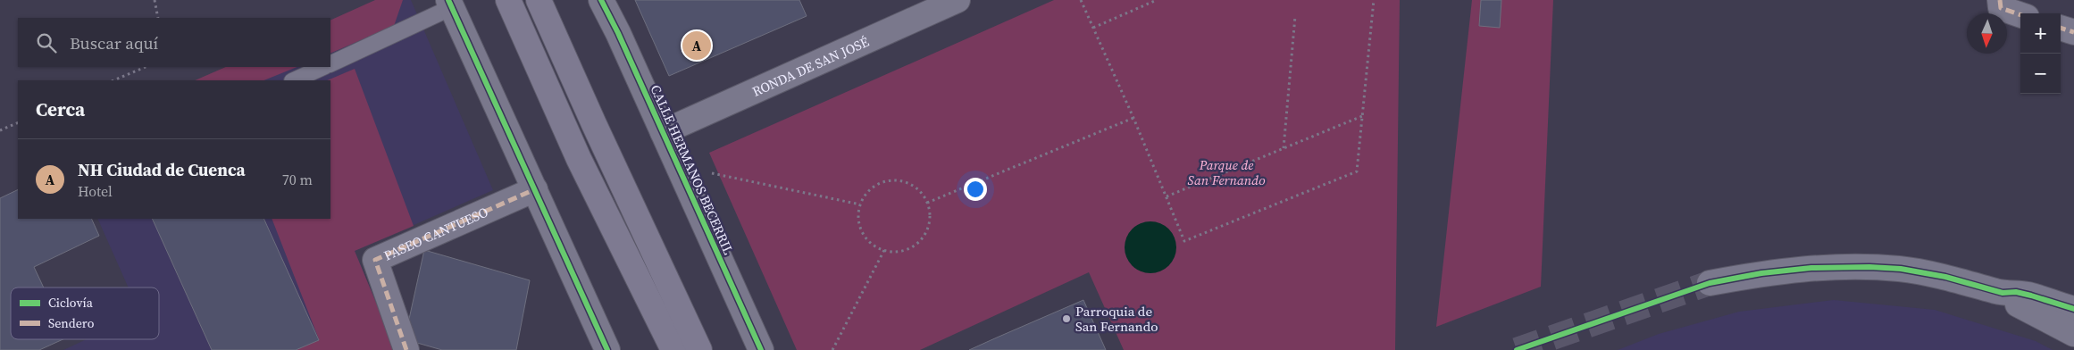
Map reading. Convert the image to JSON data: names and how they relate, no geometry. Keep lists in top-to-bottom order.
{
  "streets": {
    "street": ["RONDA DE SAN JOSÉ", "CALLE HERMANOS BECERRIL", "PASEO CANTUESO"]
  },
  "crossings": [
    ["RONDA DE SAN JOSÉ", "CALLE HERMANOS BECERRIL"]
  ],
  "parks": ["Parque de San Fernando"],
  "places": ["Parroquia de San Fernando"],
  "legend": ["Ciclovía", "Sendero"],
  "north": "bottom",
  "page": {
    "map_buttons": ["+", "−"],
    "search": "Buscar aquí",
    "pins": "A",
    "heading": "Cerca",
    "list": [
      {
        "mark": "A",
        "name": "NH Ciudad de Cuenca",
        "note": "Hotel",
        "value": "70 m"
      }
    ]
  }
}
